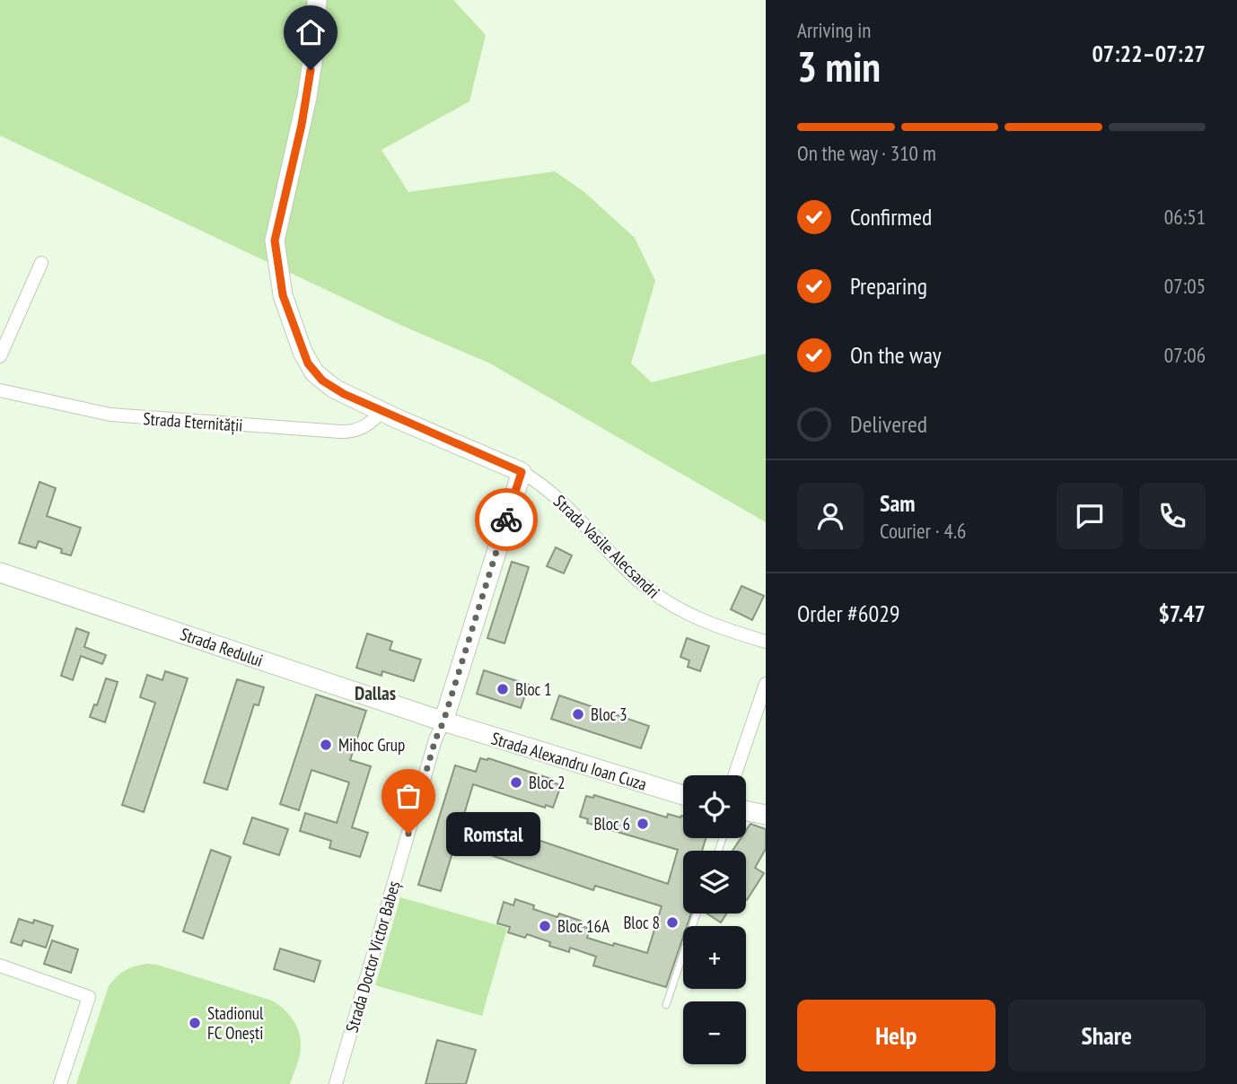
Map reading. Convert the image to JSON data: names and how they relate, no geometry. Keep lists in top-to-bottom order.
{
  "streets": {
    "street": [
      "Strada Eternității",
      "Strada Vasile Alecsandri",
      "Strada Redului",
      "Strada Alexandru Ioan Cuza",
      "Strada Doctor Victor Babeș"
    ]
  },
  "crossings": [
    ["Strada Redului", "Strada Alexandru Ioan Cuza"],
    ["Strada Redului", "Strada Doctor Victor Babeș"],
    ["Strada Alexandru Ioan Cuza", "Strada Doctor Victor Babeș"]
  ],
  "districts": ["Dallas"],
  "places": [
    "Bloc 1",
    "Bloc 3",
    "Mihoc Grup",
    "Bloc 2",
    "Bloc 6",
    "Romstal",
    "Bloc 8",
    "Bloc 16A",
    "Stadionul FC Onești"
  ],
  "page": {
    "heading": ["3 min", "Arriving in", "07:22–07:27"],
    "panel": [
      "Sam",
      "Courier · 4.6",
      "Order #6029",
      "$7.47"
    ],
    "bar": "On the way · 310 m",
    "list": [
      ["Confirmed", "06:51"],
      ["Preparing", "07:05"],
      ["On the way", "07:06"],
      "Delivered"
    ],
    "map_buttons": ["+", "−"],
    "bubble": "Romstal",
    "buttons": ["Help", "Share"]
  }
}
